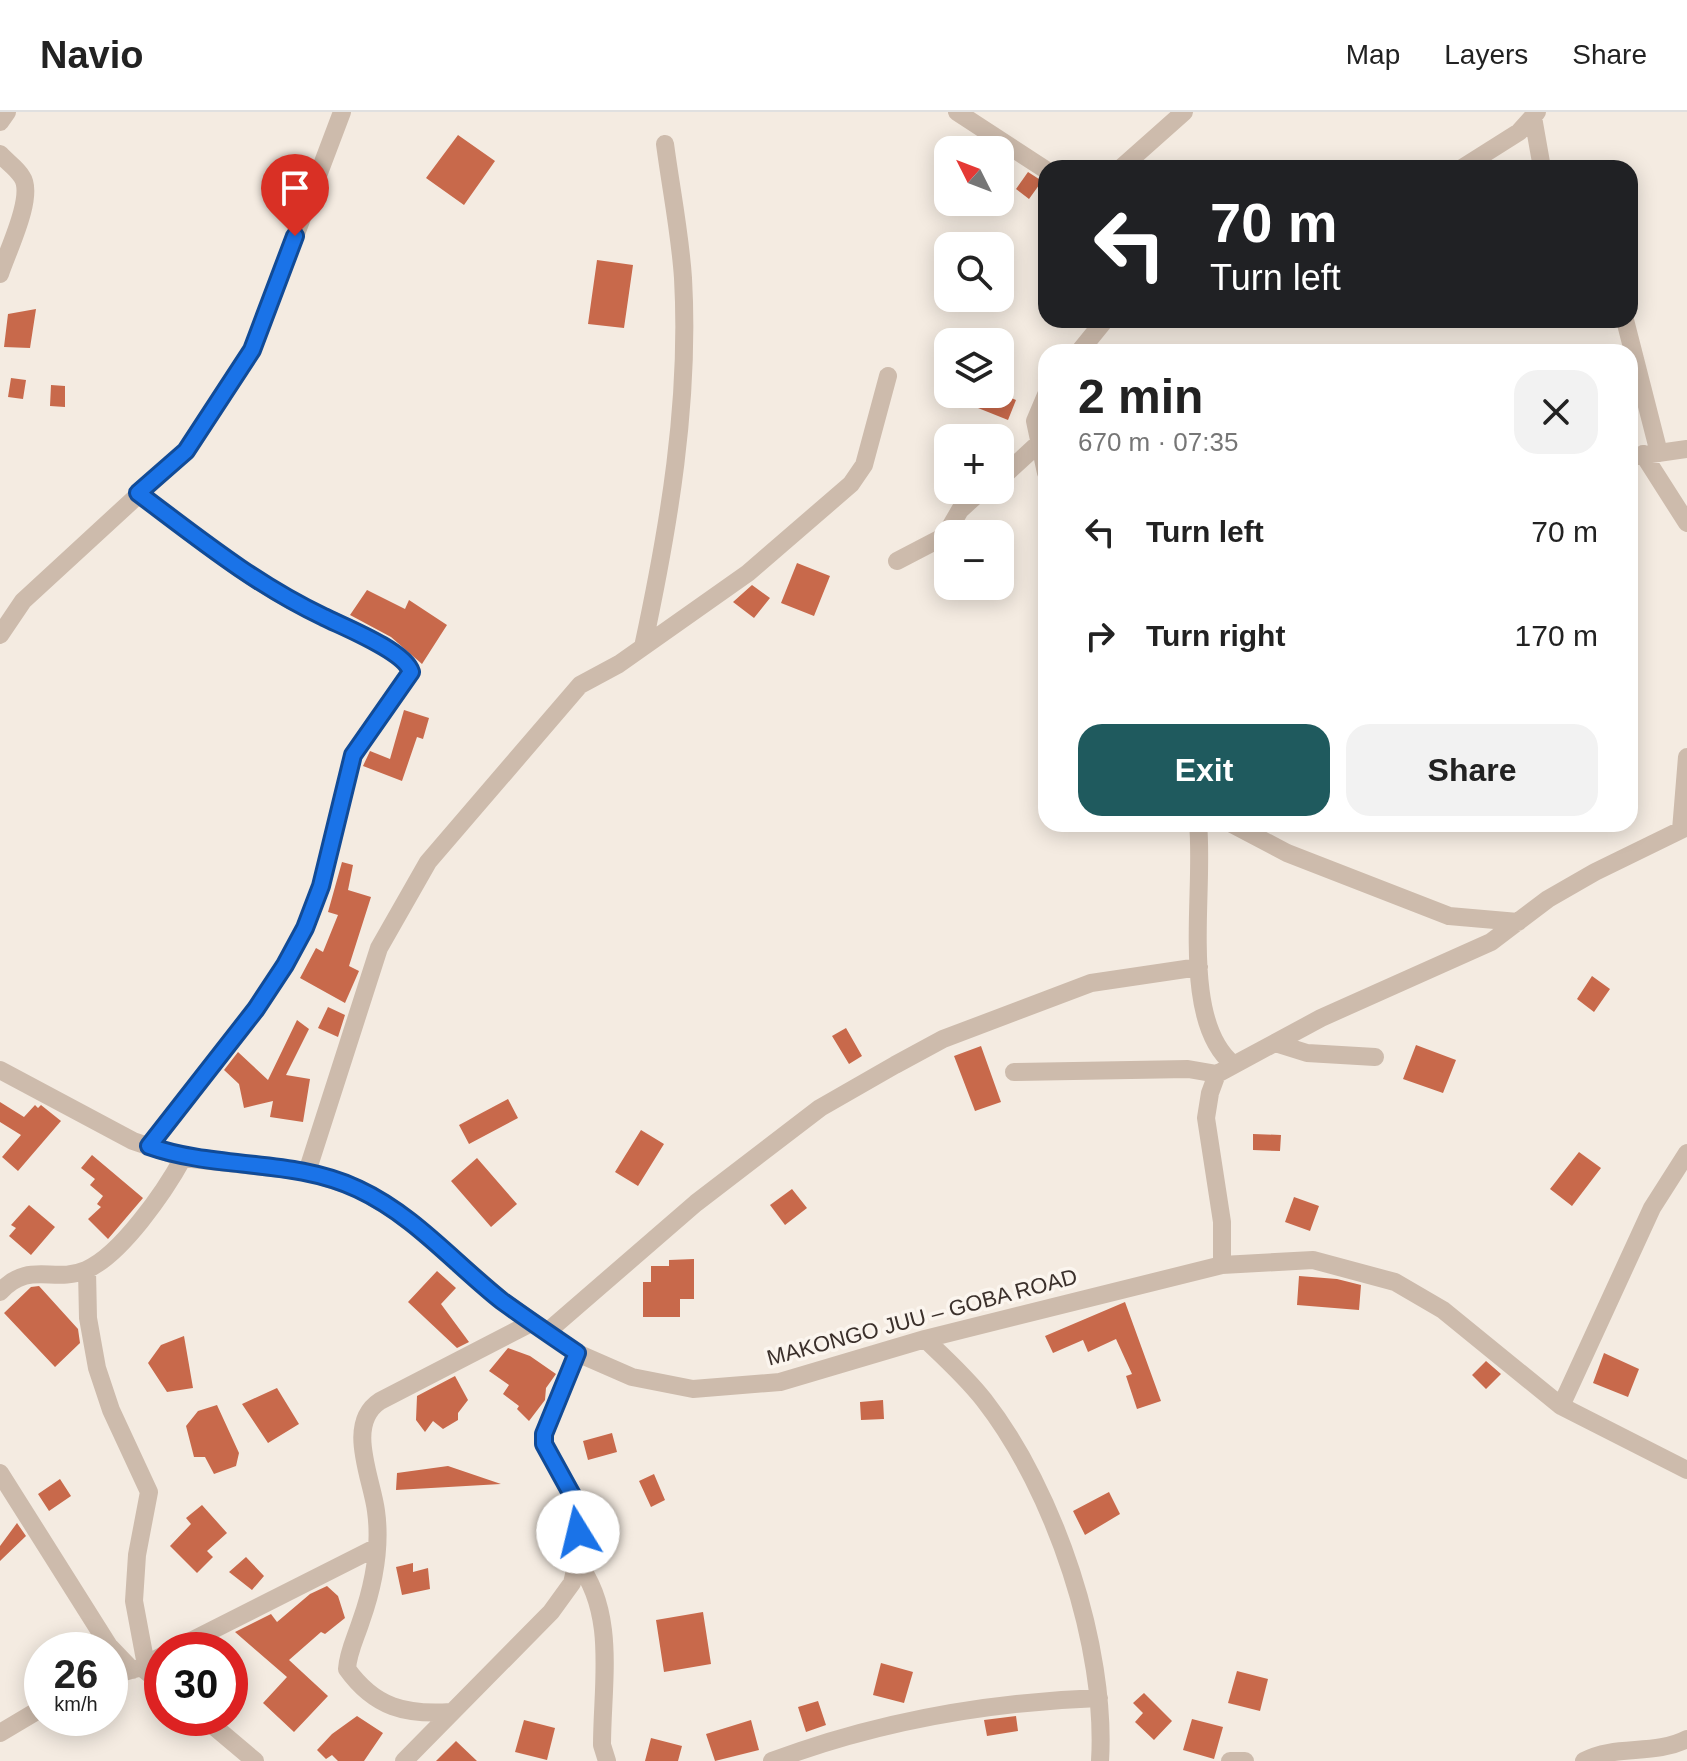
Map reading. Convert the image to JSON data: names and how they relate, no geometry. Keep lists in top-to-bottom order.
{
  "streets": {
    "street": ["MAKONGO JUU – GOBA ROAD"]
  },
  "north": "top left",
  "page": {
    "header": "Navio",
    "nav": ["Map", "Layers", "Share"],
    "map_buttons": ["+", "−"],
    "turn": ["70 m", "Turn left"],
    "heading": ["2 min", "670 m · 07:35"],
    "list": [
      {
        "name": "Turn left",
        "value": "70 m"
      },
      {
        "name": "Turn right",
        "value": "170 m"
      }
    ],
    "buttons": ["Exit", "Share"],
    "speed": "26 km/h",
    "limit": "30"
  }
}
